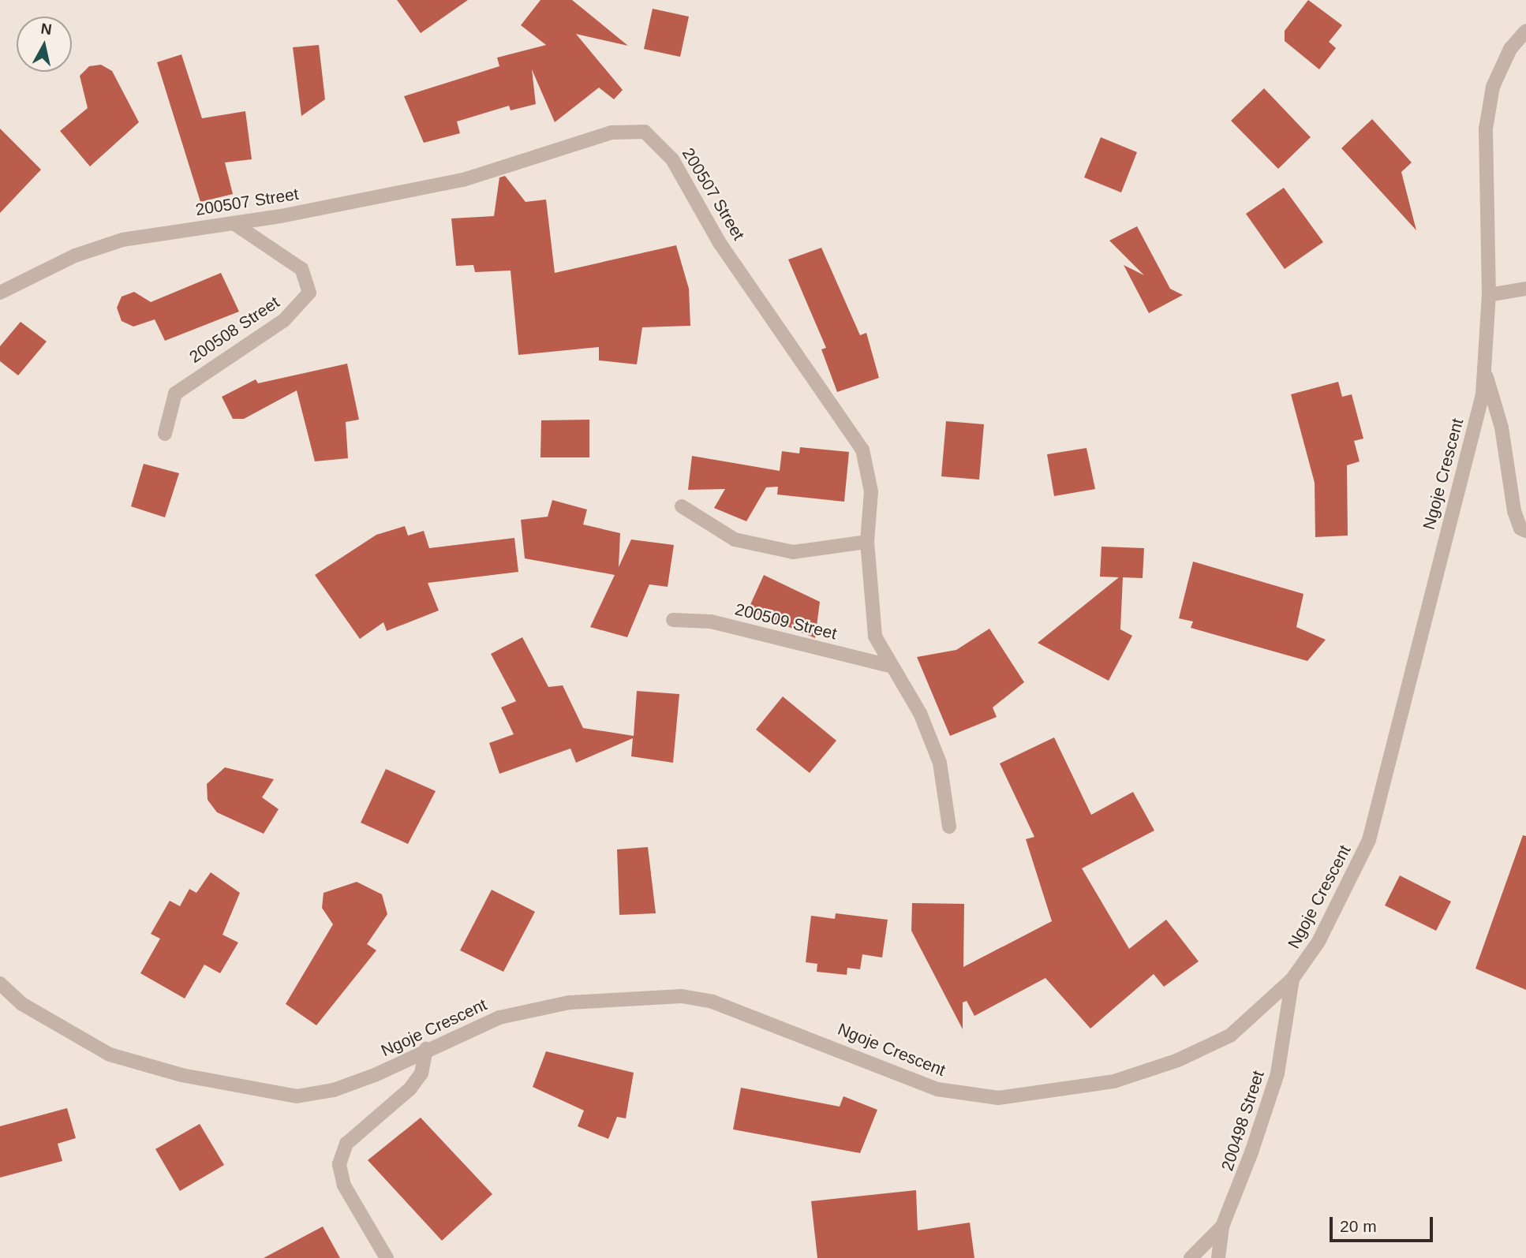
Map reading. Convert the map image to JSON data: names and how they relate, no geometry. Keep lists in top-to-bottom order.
{
  "streets": {
    "street": [
      "200507 Street",
      "200508 Street",
      "Ngoje Crescent",
      "200509 Street",
      "200498 Street"
    ]
  },
  "crossings": [
    ["200507 Street", "200508 Street"],
    ["200507 Street", "200509 Street"],
    ["Ngoje Crescent", "200498 Street"]
  ],
  "scale_bar": "20 m",
  "north": "top"
}
